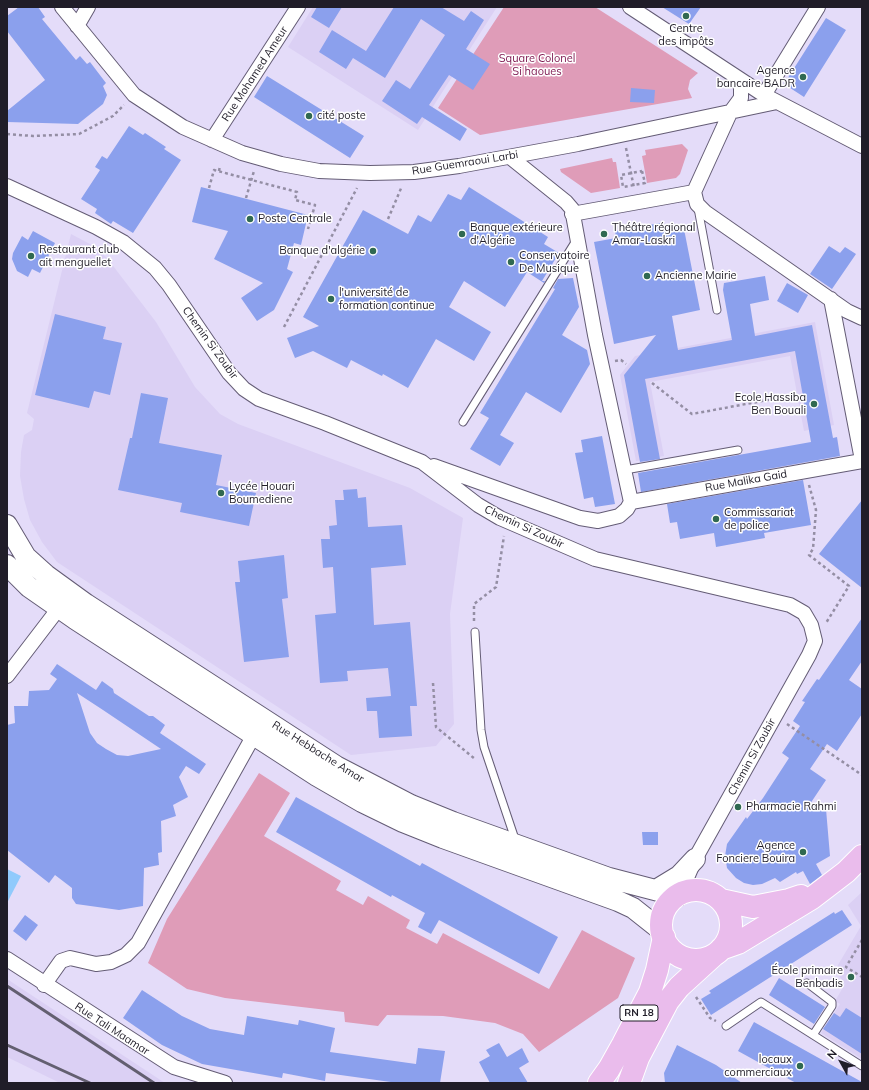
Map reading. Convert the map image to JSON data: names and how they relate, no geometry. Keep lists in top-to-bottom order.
{
  "streets": {
    "main road": ["Rue Hebbache Amar", "RN 18"],
    "street": [
      "Rue Mohamed Ameur",
      "Rue Guemraoui Larbi",
      "Chemin Si Zoubir",
      "Rue Malika Gaid",
      "Rue Tali Maamar"
    ]
  },
  "crossings": [
    ["Rue Mohamed Ameur", "Rue Guemraoui Larbi"],
    ["Chemin Si Zoubir", "Rue Hebbache Amar"],
    ["Chemin Si Zoubir", "RN 18"],
    ["Rue Hebbache Amar", "RN 18"]
  ],
  "parks": ["Square Colonel Si haoues"],
  "places": [
    "Centre des impôts",
    "Agence bancaire BADR",
    "cité poste",
    "Poste Centrale",
    "Banque extérieure d'Algérie",
    "Théâtre régional Amar-Laskri",
    "Banque d'algérie",
    "Restaurant club ait menguellet",
    "Conservatoire De Musique",
    "Ancienne Mairie",
    "l'université de formation continue",
    "Ecole Hassiba Ben Bouali",
    "Lycée Houari Boumediene",
    "Commissariat de police",
    "Pharmacie Rahmi",
    "Agence Fonciere Bouira",
    "École primaire Benbadis",
    "locaux commerciaux"
  ],
  "north": "top left"
}
